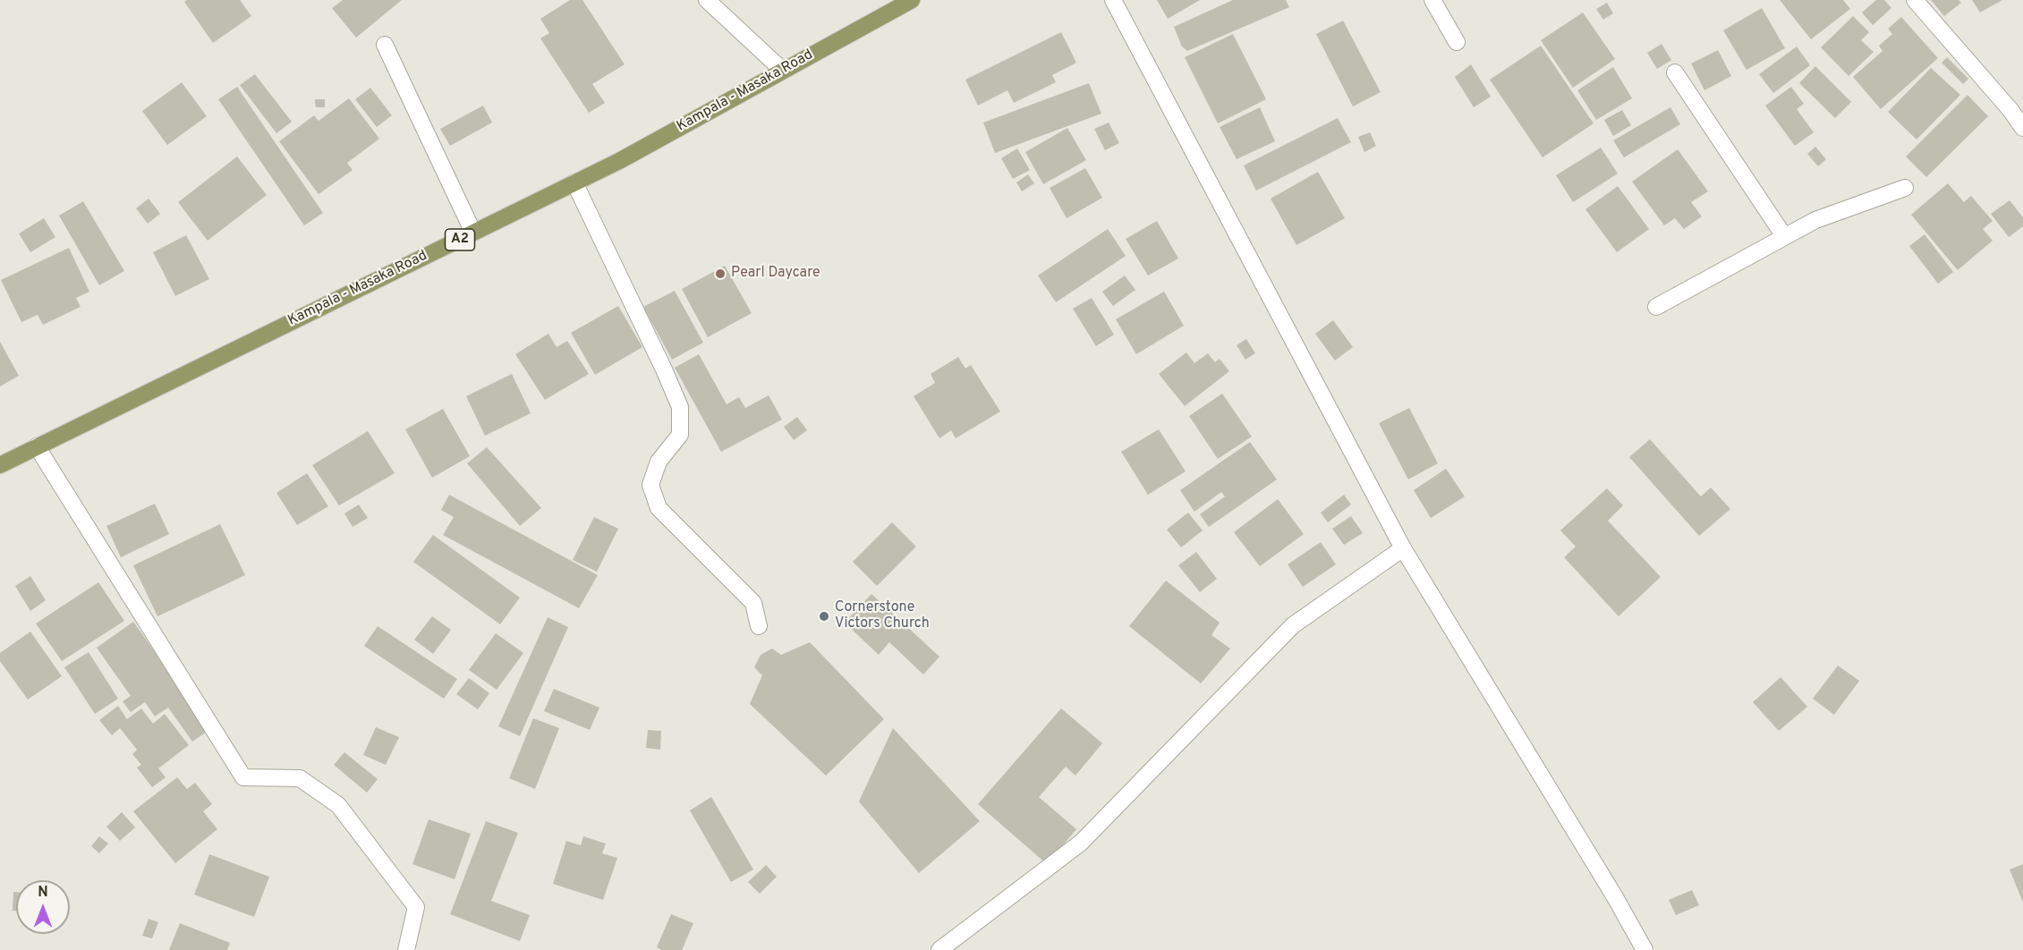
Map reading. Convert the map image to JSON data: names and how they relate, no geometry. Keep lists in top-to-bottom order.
{
  "streets": {
    "main road": ["Kampala - Masaka Road", "A2"]
  },
  "places": ["Pearl Daycare", "Cornerstone Victors Church"],
  "north": "top"
}
